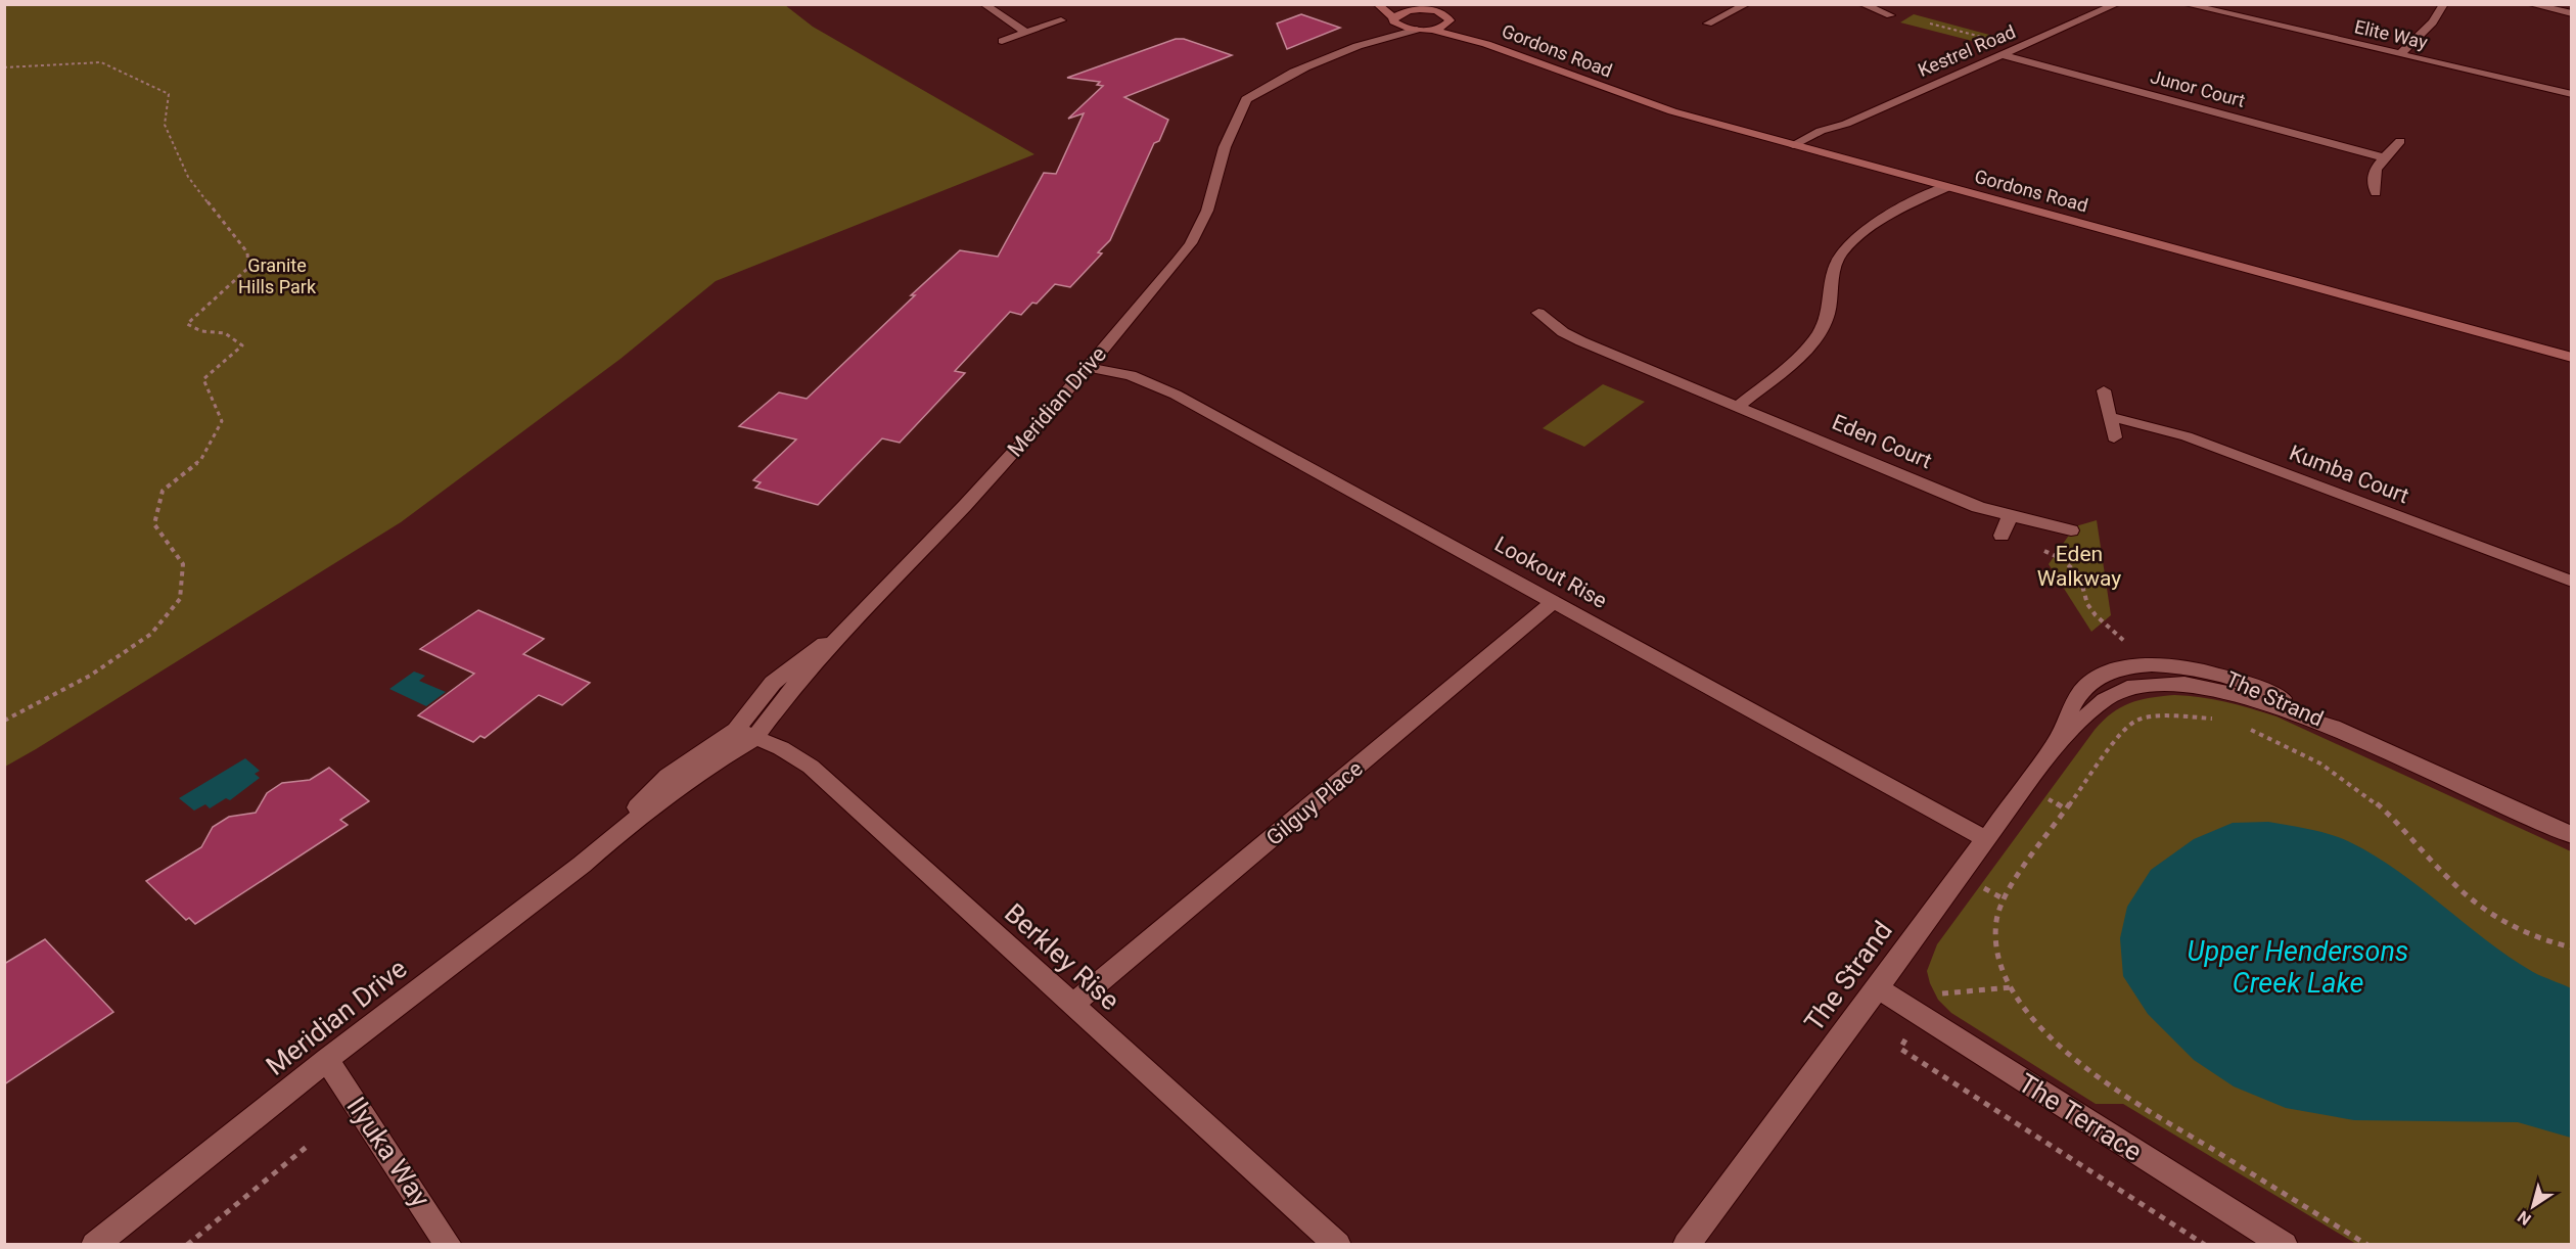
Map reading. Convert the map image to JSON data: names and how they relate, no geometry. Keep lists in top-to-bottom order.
{
  "streets": {
    "street": [
      "Elite Way",
      "Gordons Road",
      "Kestrel Road",
      "Junor Court",
      "Meridian Drive",
      "Eden Court",
      "Kumba Court",
      "Lookout Rise",
      "The Strand",
      "Gilguy Place",
      "Berkley Rise",
      "The Terrace",
      "Ilyuka Way"
    ]
  },
  "crossings": [
    ["Gordons Road", "Kestrel Road"],
    ["Kestrel Road", "Junor Court"],
    ["Meridian Drive", "Lookout Rise"],
    ["Meridian Drive", "Berkley Rise"],
    ["Meridian Drive", "Ilyuka Way"],
    ["Lookout Rise", "The Strand"],
    ["Lookout Rise", "Gilguy Place"],
    ["The Strand", "The Terrace"],
    ["Gilguy Place", "Berkley Rise"]
  ],
  "water": ["Upper Hendersons Creek Lake"],
  "parks": ["Granite Hills Park", "Eden Walkway"],
  "north": "bottom left"
}
